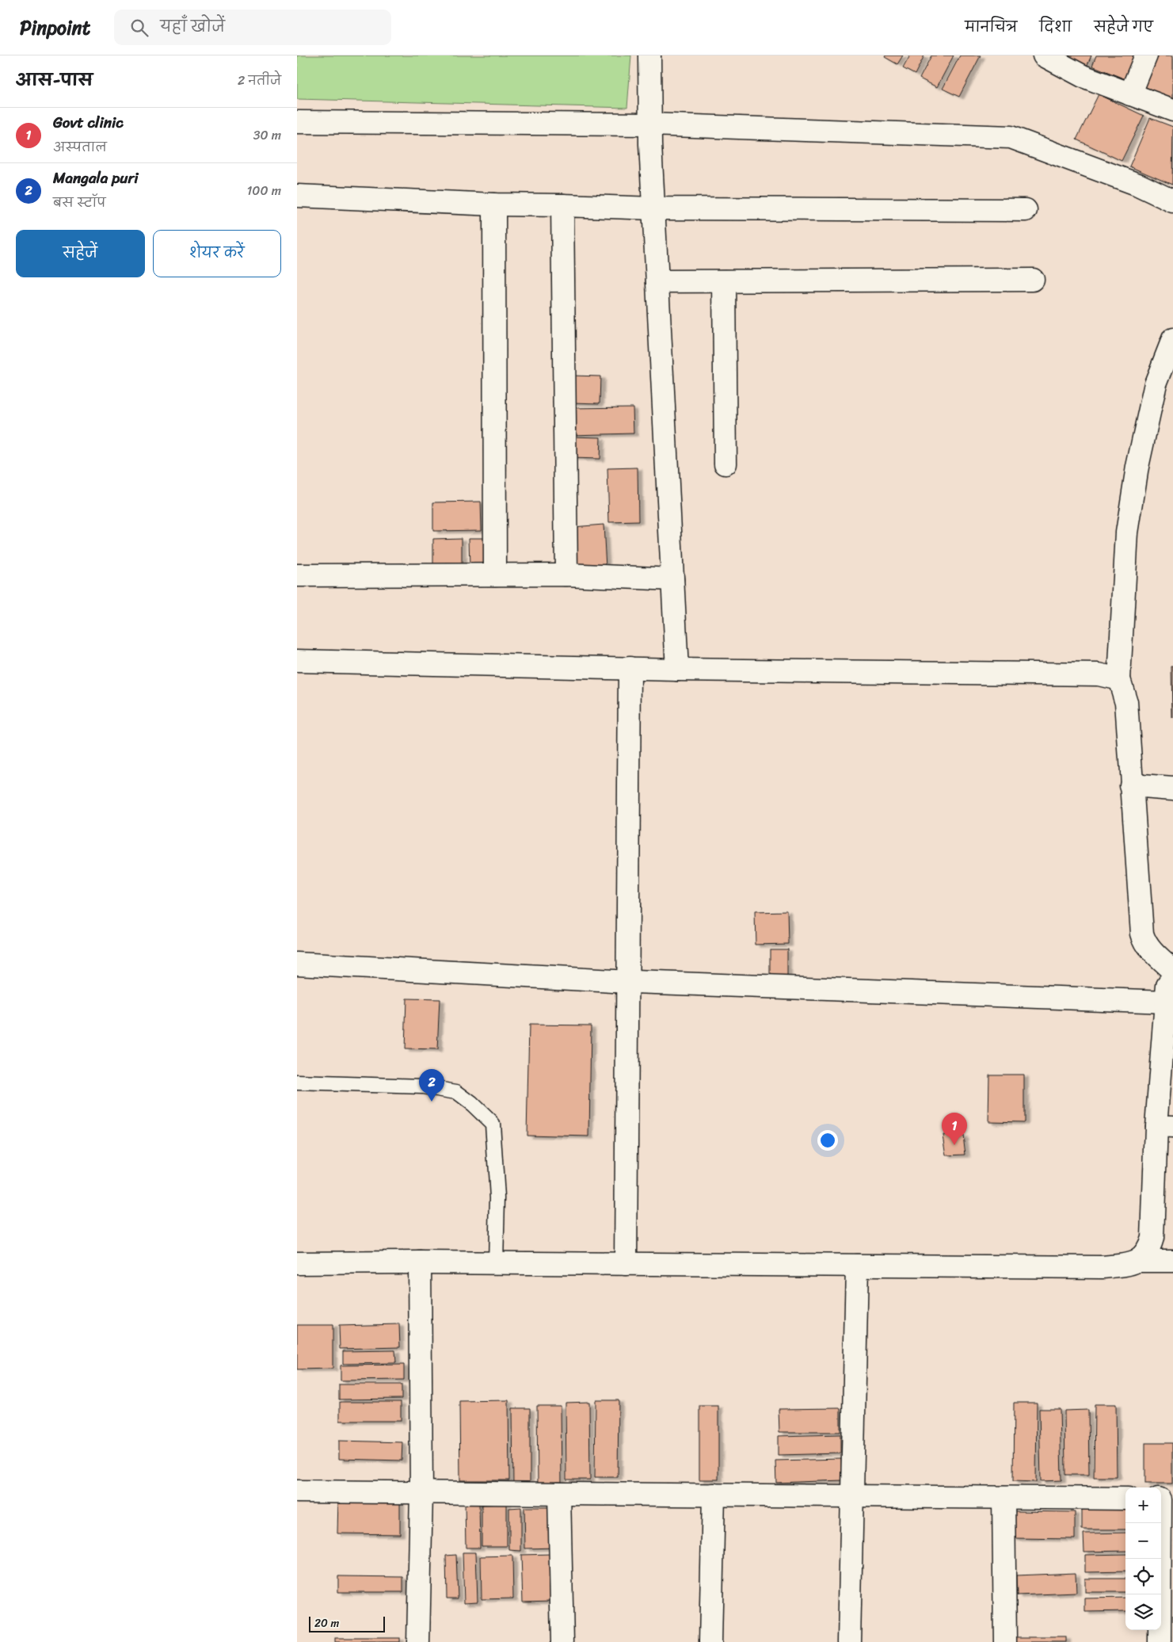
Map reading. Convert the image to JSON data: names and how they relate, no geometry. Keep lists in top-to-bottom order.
{
  "scale_bar": "20 m",
  "page": {
    "header": "Pinpoint",
    "search": "यहाँ खोजें",
    "nav": ["मानचित्र", "दिशा", "सहेजे गए"],
    "heading": ["आस-पास", "2 नतीजे"],
    "list": [
      {
        "mark": "1",
        "name": "Govt clinic",
        "note": "अस्पताल",
        "value": "30 m"
      },
      {
        "mark": "2",
        "name": "Mangala puri",
        "note": "बस स्टॉप",
        "value": "100 m"
      }
    ],
    "buttons": ["सहेजें", "शेयर करें"],
    "pins": ["2", "1"],
    "map_buttons": ["+", "−"],
    "scale": "20 m"
  }
}
